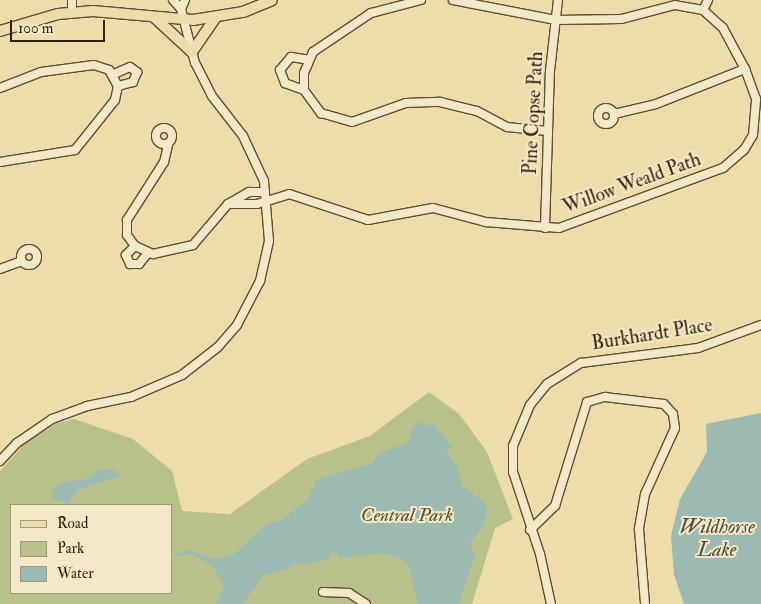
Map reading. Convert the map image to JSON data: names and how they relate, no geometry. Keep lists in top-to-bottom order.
{
  "streets": {
    "street": ["Pine Copse Path", "Willow Weald Path", "Burkhardt Place"]
  },
  "crossings": [
    ["Pine Copse Path", "Willow Weald Path"]
  ],
  "water": ["Wildhorse Lake"],
  "parks": ["Central Park"],
  "legend": ["Road", "Park", "Water"],
  "scale_bar": "100 m"
}
